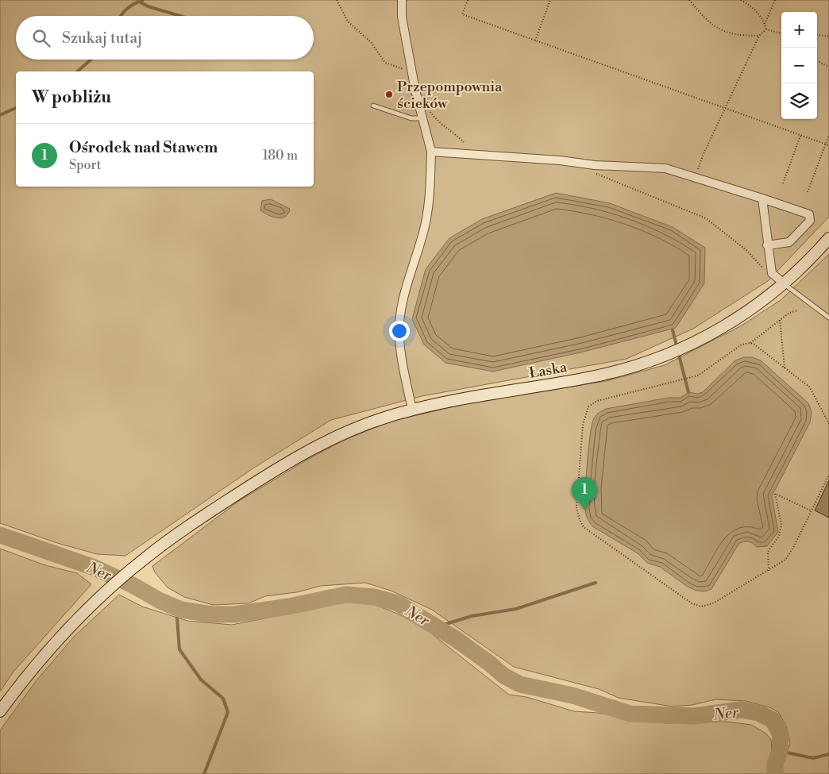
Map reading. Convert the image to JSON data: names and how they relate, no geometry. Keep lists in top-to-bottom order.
{
  "streets": {
    "main road": ["Łaska"]
  },
  "water": ["Ner"],
  "places": ["Przepompownia ścieków"],
  "page": {
    "map_buttons": ["+", "−"],
    "search": "Szukaj tutaj",
    "heading": "W pobliżu",
    "list": [
      {
        "mark": "1",
        "name": "Ośrodek nad Stawem",
        "note": "Sport",
        "value": "180 m"
      }
    ],
    "pins": "1"
  }
}
